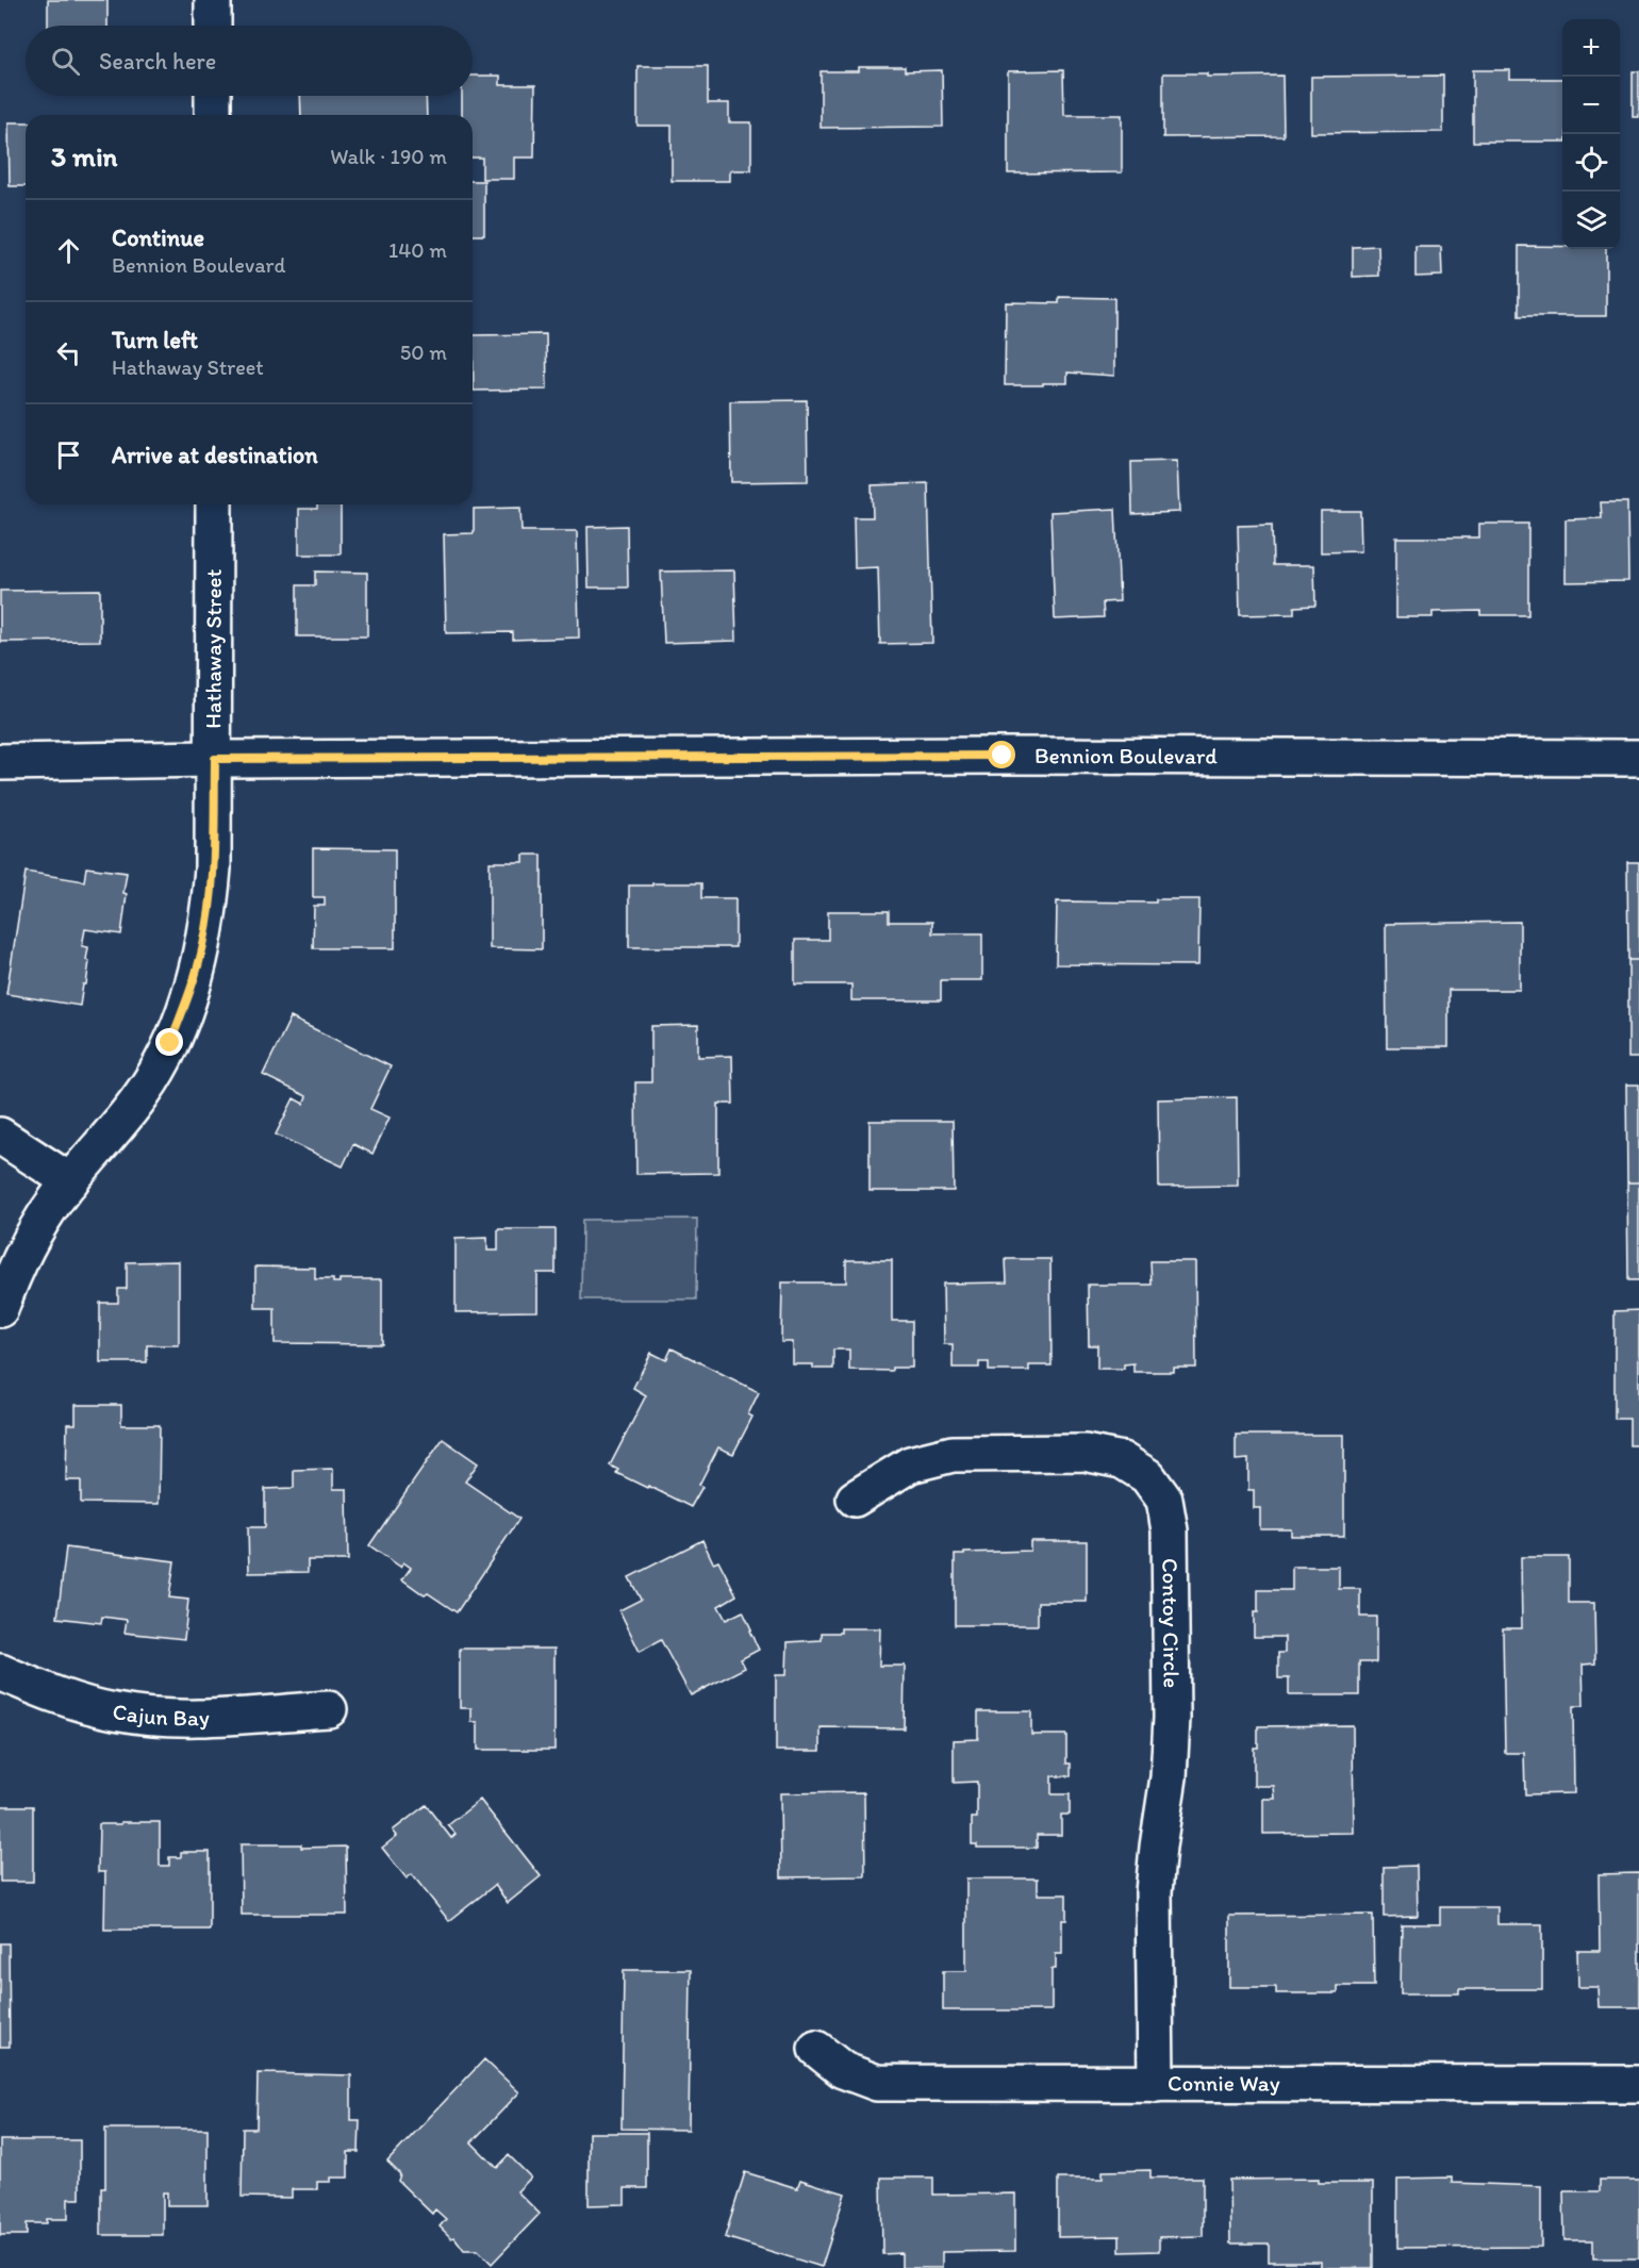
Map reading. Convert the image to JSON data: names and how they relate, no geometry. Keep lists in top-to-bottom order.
{
  "streets": {
    "street": [
      "Hathaway Street",
      "Bennion Boulevard",
      "Contoy Circle",
      "Cajun Bay",
      "Connie Way"
    ]
  },
  "crossings": [
    ["Hathaway Street", "Bennion Boulevard"],
    ["Contoy Circle", "Connie Way"]
  ],
  "page": {
    "map_buttons": ["+", "−"],
    "search": "Search here",
    "heading": ["3 min", "Walk · 190 m"],
    "list": [
      ["Continue", "Bennion Boulevard", "140 m"],
      ["Turn left", "Hathaway Street", "50 m"],
      "Arrive at destination"
    ]
  }
}
